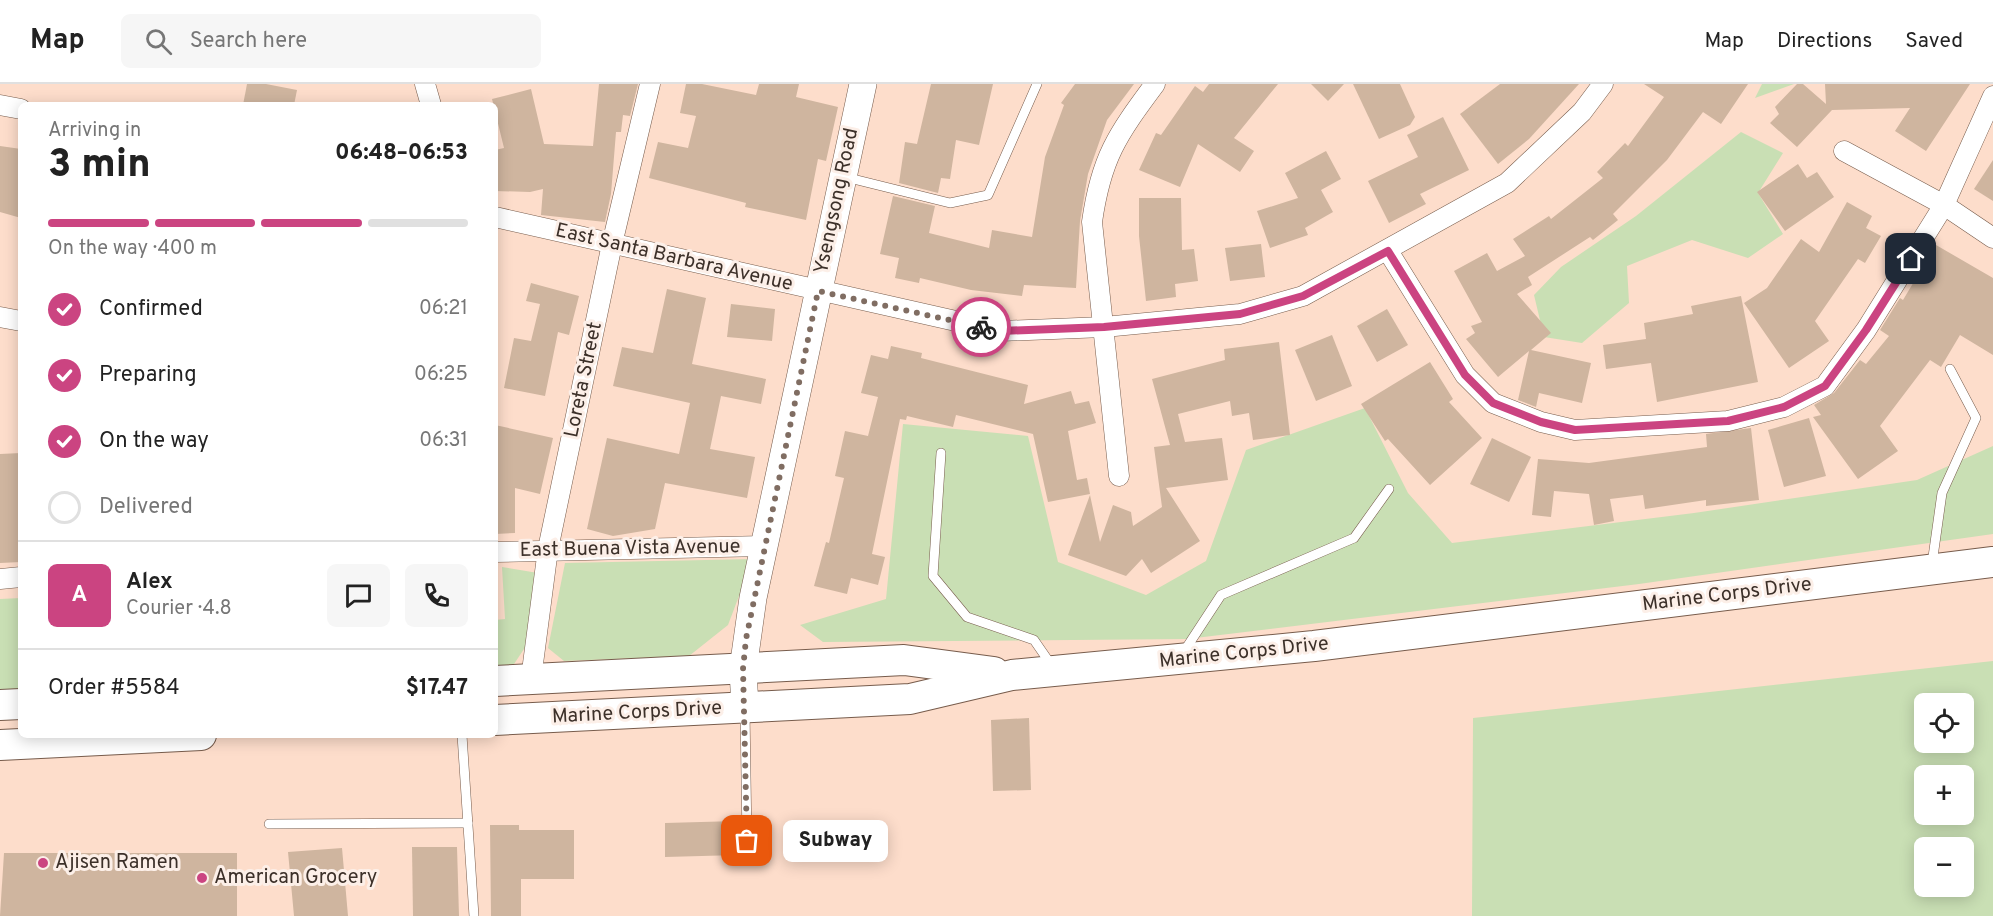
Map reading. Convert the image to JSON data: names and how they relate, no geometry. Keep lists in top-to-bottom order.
{
  "streets": {
    "main road": ["Ysengsong Road", "Marine Corps Drive"],
    "street": ["East Santa Barbara Avenue", "Loreta Street", "East Buena Vista Avenue"]
  },
  "crossings": [
    ["Ysengsong Road", "East Santa Barbara Avenue"],
    ["Ysengsong Road", "East Buena Vista Avenue"],
    ["Ysengsong Road", "Marine Corps Drive"],
    ["East Santa Barbara Avenue", "Loreta Street"],
    ["Loreta Street", "East Buena Vista Avenue"]
  ],
  "places": ["Subway", "Ajisen Ramen", "American Grocery"],
  "page": {
    "header": "Map",
    "search": "Search here",
    "nav": ["Map", "Directions", "Saved"],
    "heading": ["3 min", "Arriving in", "06:48–06:53"],
    "panel": [
      "Alex",
      "Courier · 4.8",
      "Order #5584",
      "$17.47"
    ],
    "bar": "On the way · 400 m",
    "list": [
      ["Confirmed", "06:21"],
      ["Preparing", "06:25"],
      ["On the way", "06:31"],
      "Delivered"
    ],
    "round": "A",
    "map_buttons": ["+", "−"],
    "bubble": "Subway"
  }
}
